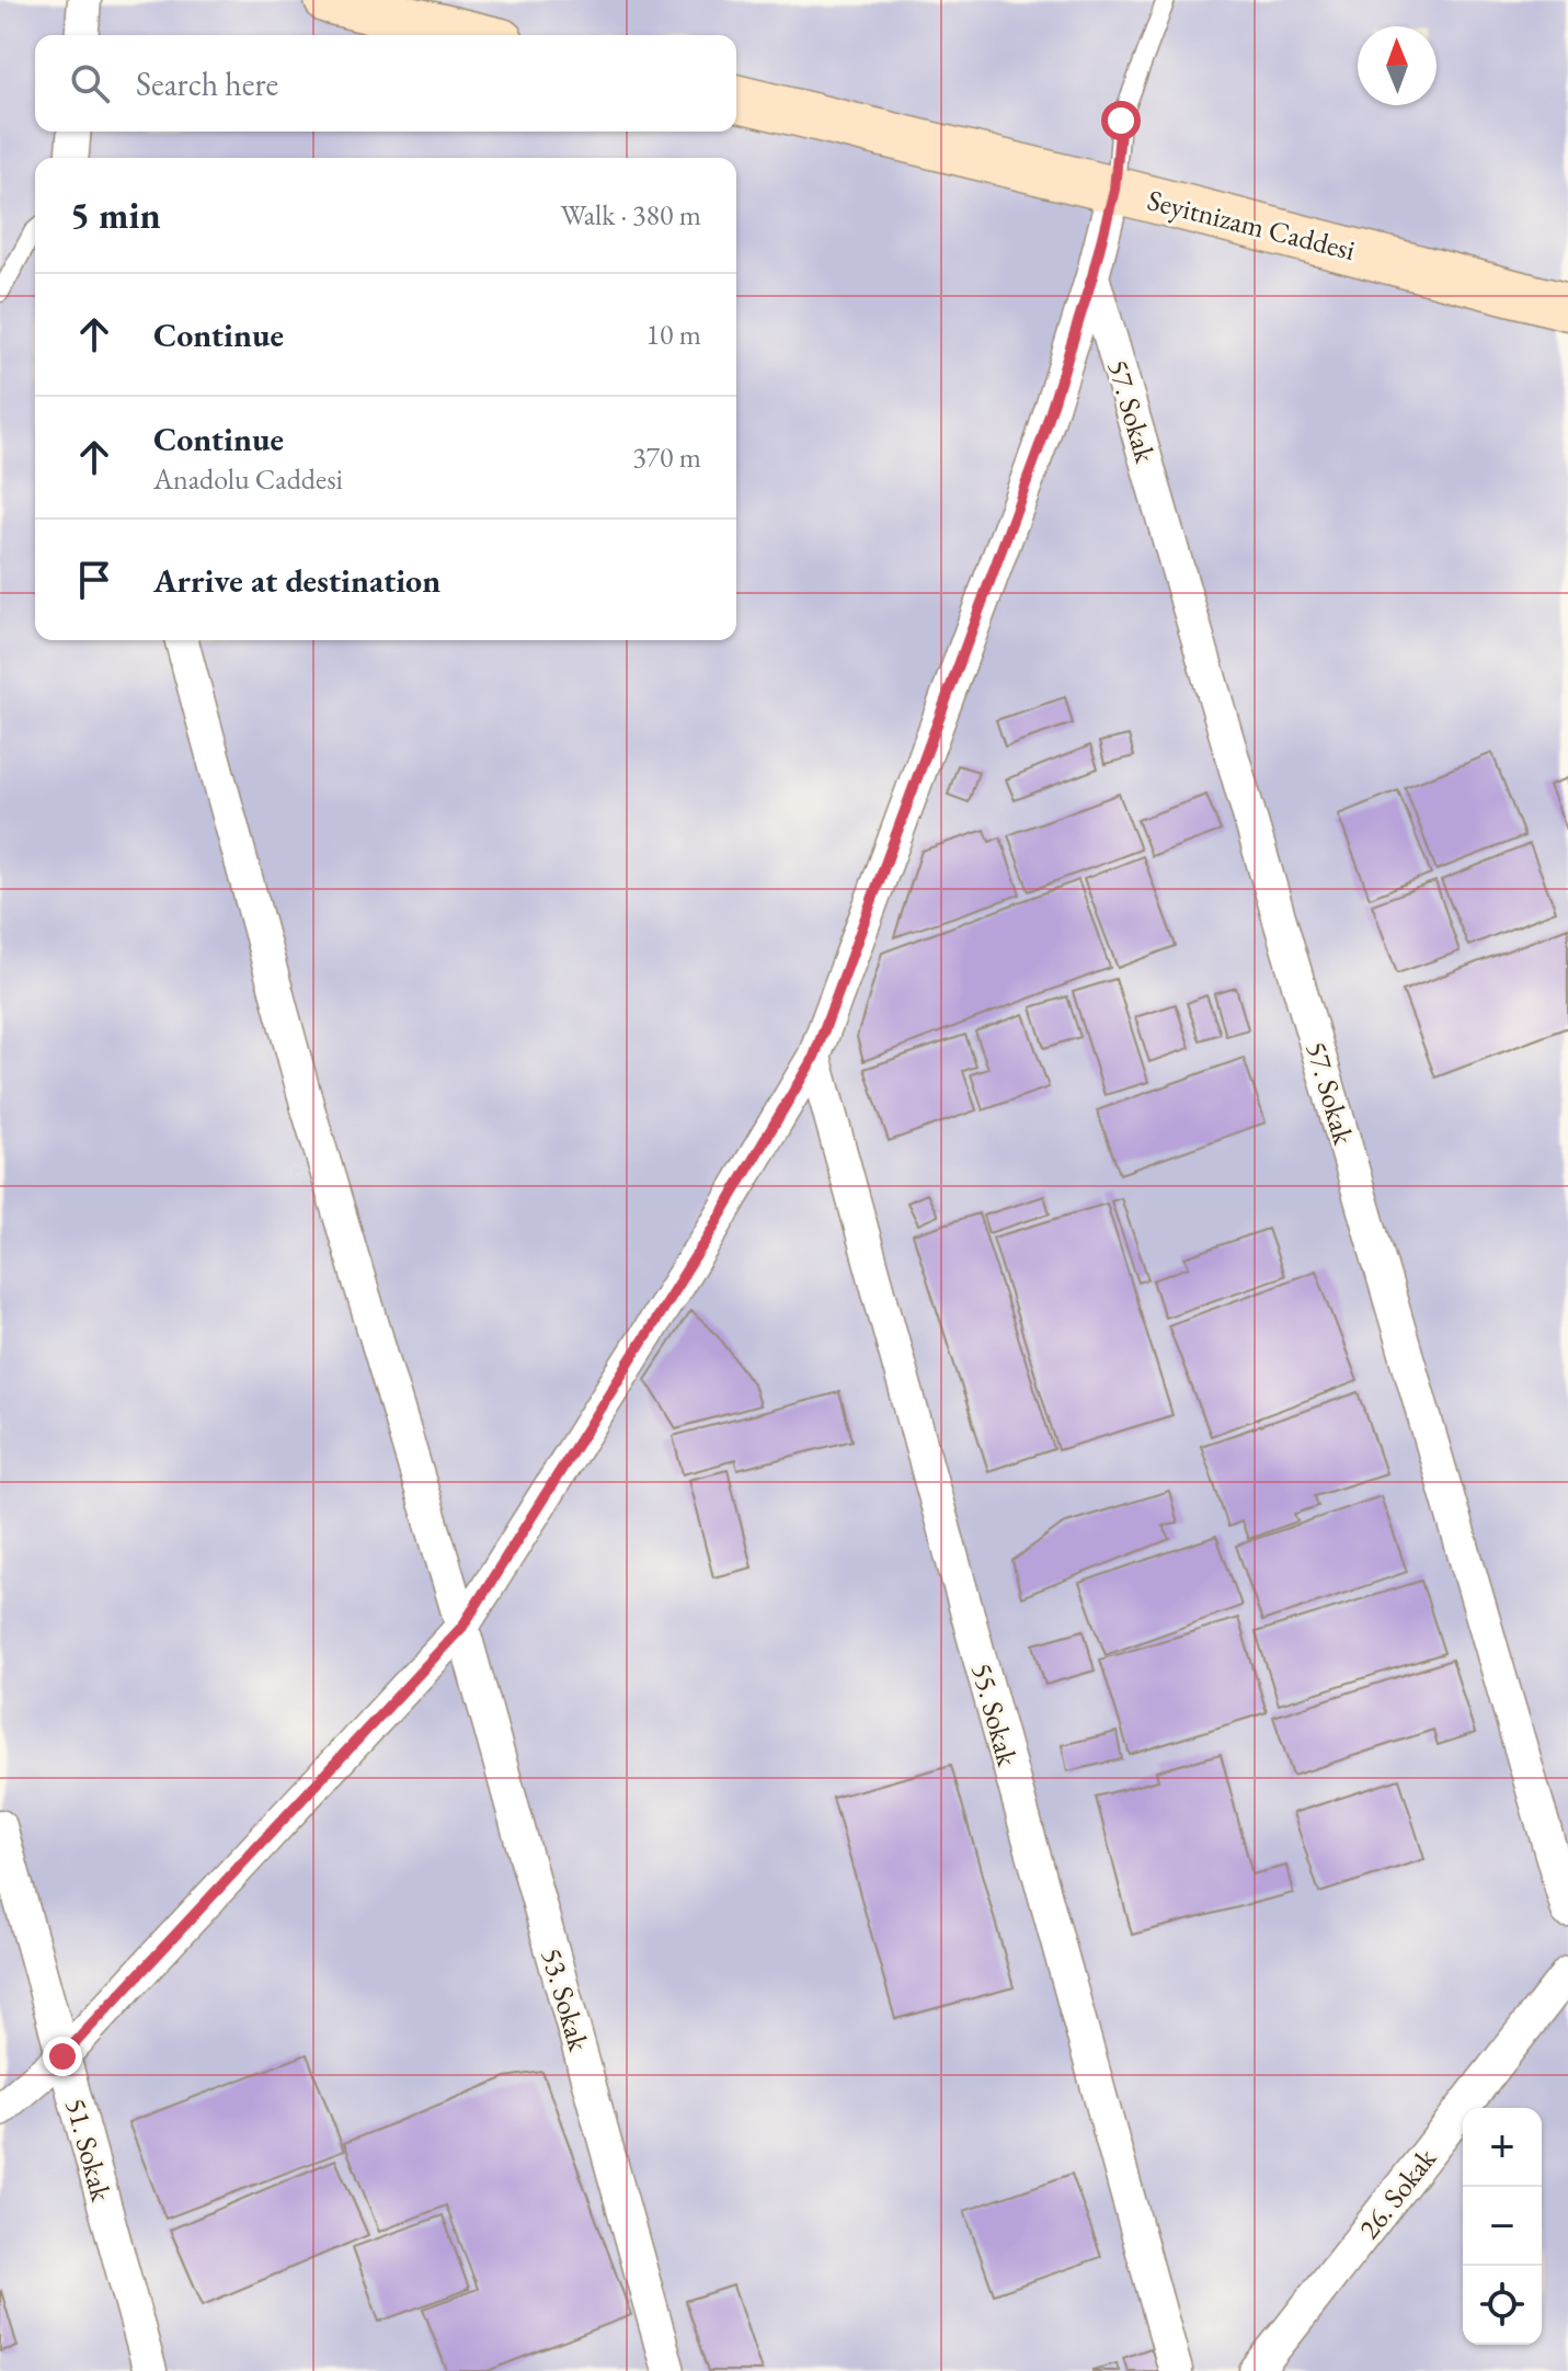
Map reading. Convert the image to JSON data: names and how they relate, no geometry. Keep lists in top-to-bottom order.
{
  "streets": {
    "street": [
      "Seyitnizam Caddesi",
      "57. Sokak",
      "55. Sokak",
      "53. Sokak",
      "51. Sokak",
      "26. Sokak"
    ]
  },
  "north": "top",
  "page": {
    "search": "Search here",
    "heading": ["5 min", "Walk · 380 m"],
    "list": [
      ["Continue", "10 m"],
      ["Continue", "Anadolu Caddesi", "370 m"],
      "Arrive at destination"
    ],
    "map_buttons": ["+", "−"]
  }
}
